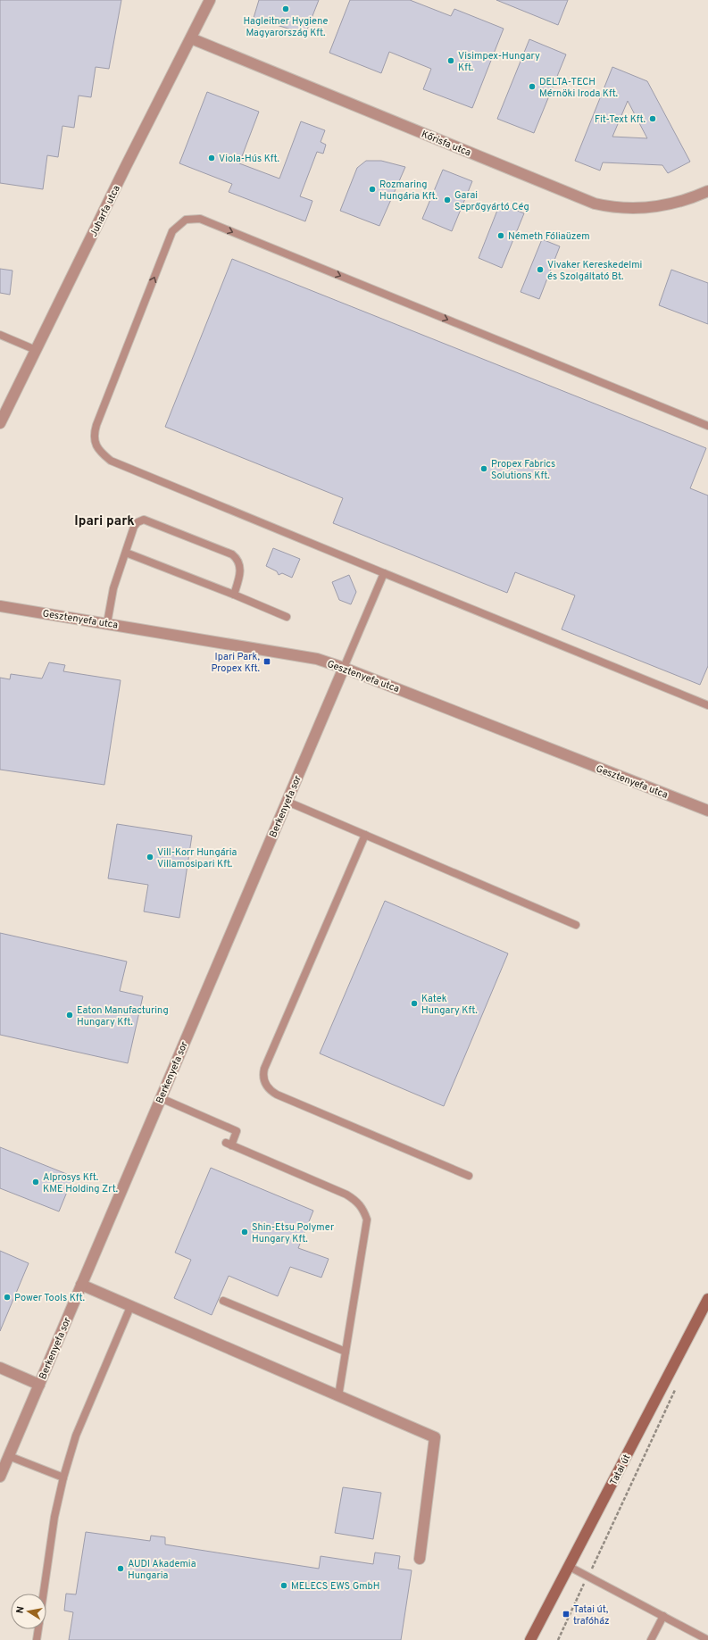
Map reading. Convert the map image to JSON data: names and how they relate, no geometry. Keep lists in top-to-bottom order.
{
  "streets": {
    "street": [
      "Kőrisfa utca",
      "Juharfa utca",
      "Gesztenyefa utca",
      "Berkenyefa sor",
      "Tatai út"
    ]
  },
  "crossings": [
    ["Kőrisfa utca", "Juharfa utca"],
    ["Gesztenyefa utca", "Berkenyefa sor"]
  ],
  "districts": ["Ipari park"],
  "places": {
    "other": [
      "Hagleitner Hygiene Magyarország Kft.",
      "Visimpex-Hungary Kft.",
      "DELTA-TECH Mérnöki Iroda Kft.",
      "Fit-Text Kft.",
      "Viola-Hús Kft.",
      "Rozmaring Hungária Kft.",
      "Garai Seprőgyártó Cég",
      "Németh Fóliaüzem",
      "Vivaker Kereskedelmi és Szolgáltató Bt.",
      "Propex Fabrics Solutions Kft.",
      "Vill-Korr Hungária Villamosipari Kft.",
      "Katek Hungary Kft.",
      "Eaton Manufacturing Hungary Kft.",
      "Alprosys Kft. KME Holding Zrt.",
      "Shin-Etsu Polymer Hungary Kft.",
      "Power Tools Kft.",
      "AUDI Akademia Hungaria",
      "MELECS EWS GmbH"
    ],
    "transit": ["Ipari Park, Propex Kft.", "Tatai út, trafóház"]
  },
  "north": "left"
}
